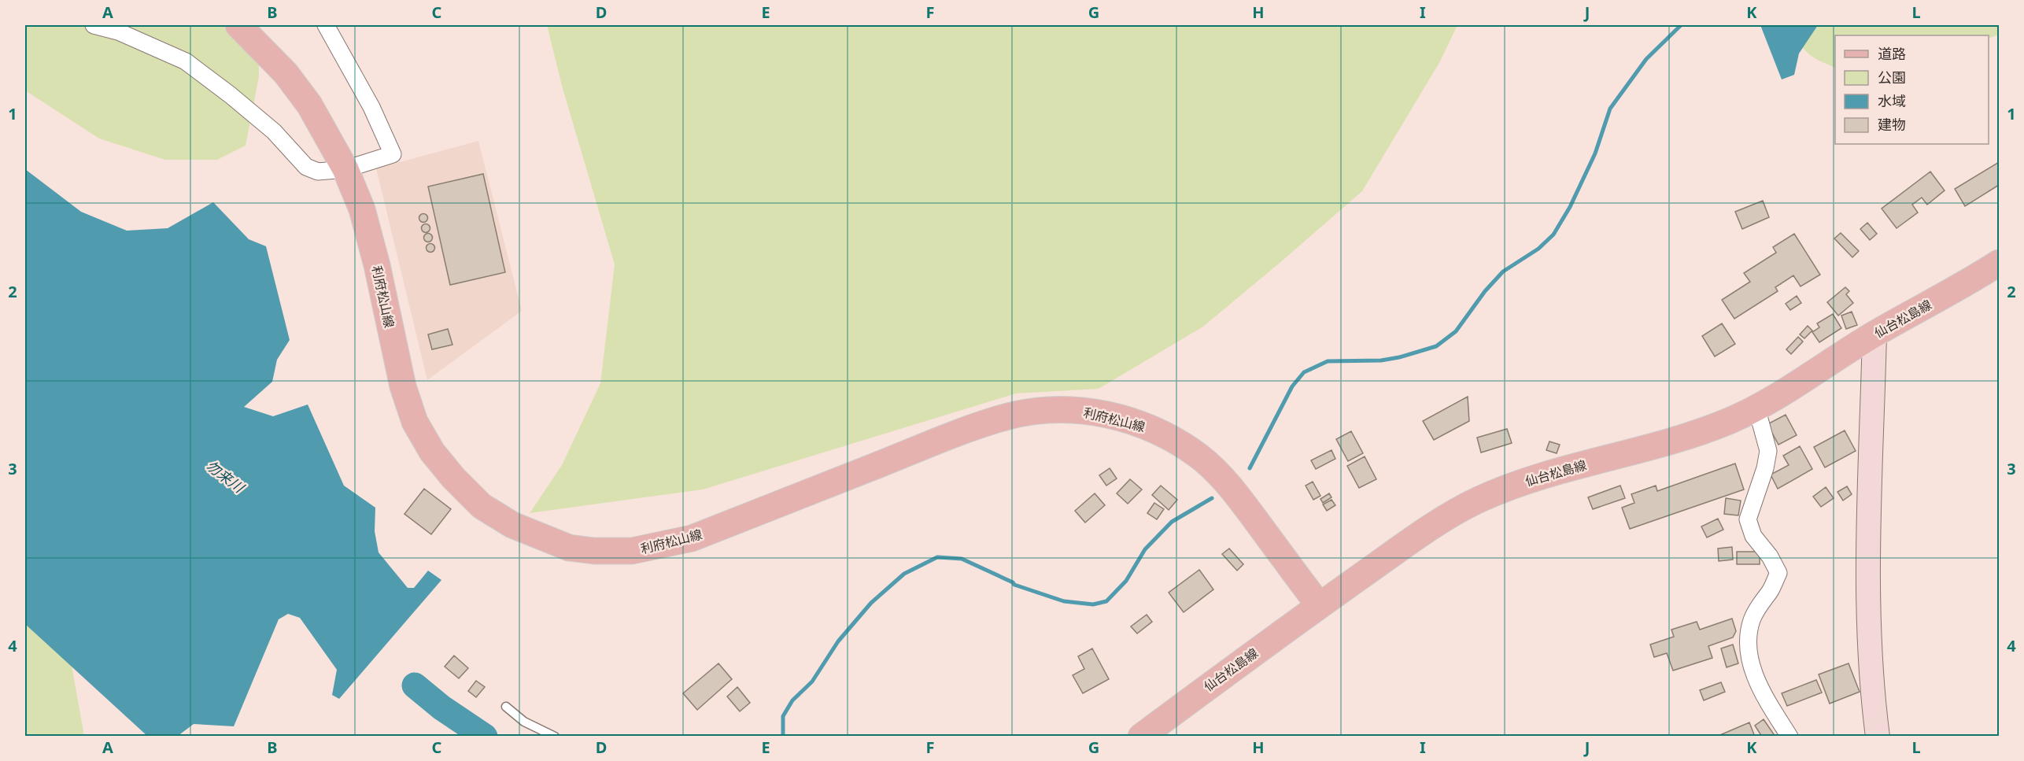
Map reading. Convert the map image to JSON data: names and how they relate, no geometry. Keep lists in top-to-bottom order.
{
  "streets": {
    "main road": ["利府松山線", "仙台松島線"]
  },
  "crossings": [
    ["利府松山線", "仙台松島線"]
  ],
  "water": ["勿来川"],
  "legend": [
    "道路",
    "公園",
    "水域",
    "建物"
  ],
  "grid": {
    "columns": [
      "A",
      "B",
      "C",
      "D",
      "E",
      "F",
      "G",
      "H",
      "I",
      "J",
      "K",
      "L"
    ],
    "rows": [
      "1",
      "2",
      "3",
      "4"
    ]
  }
}
